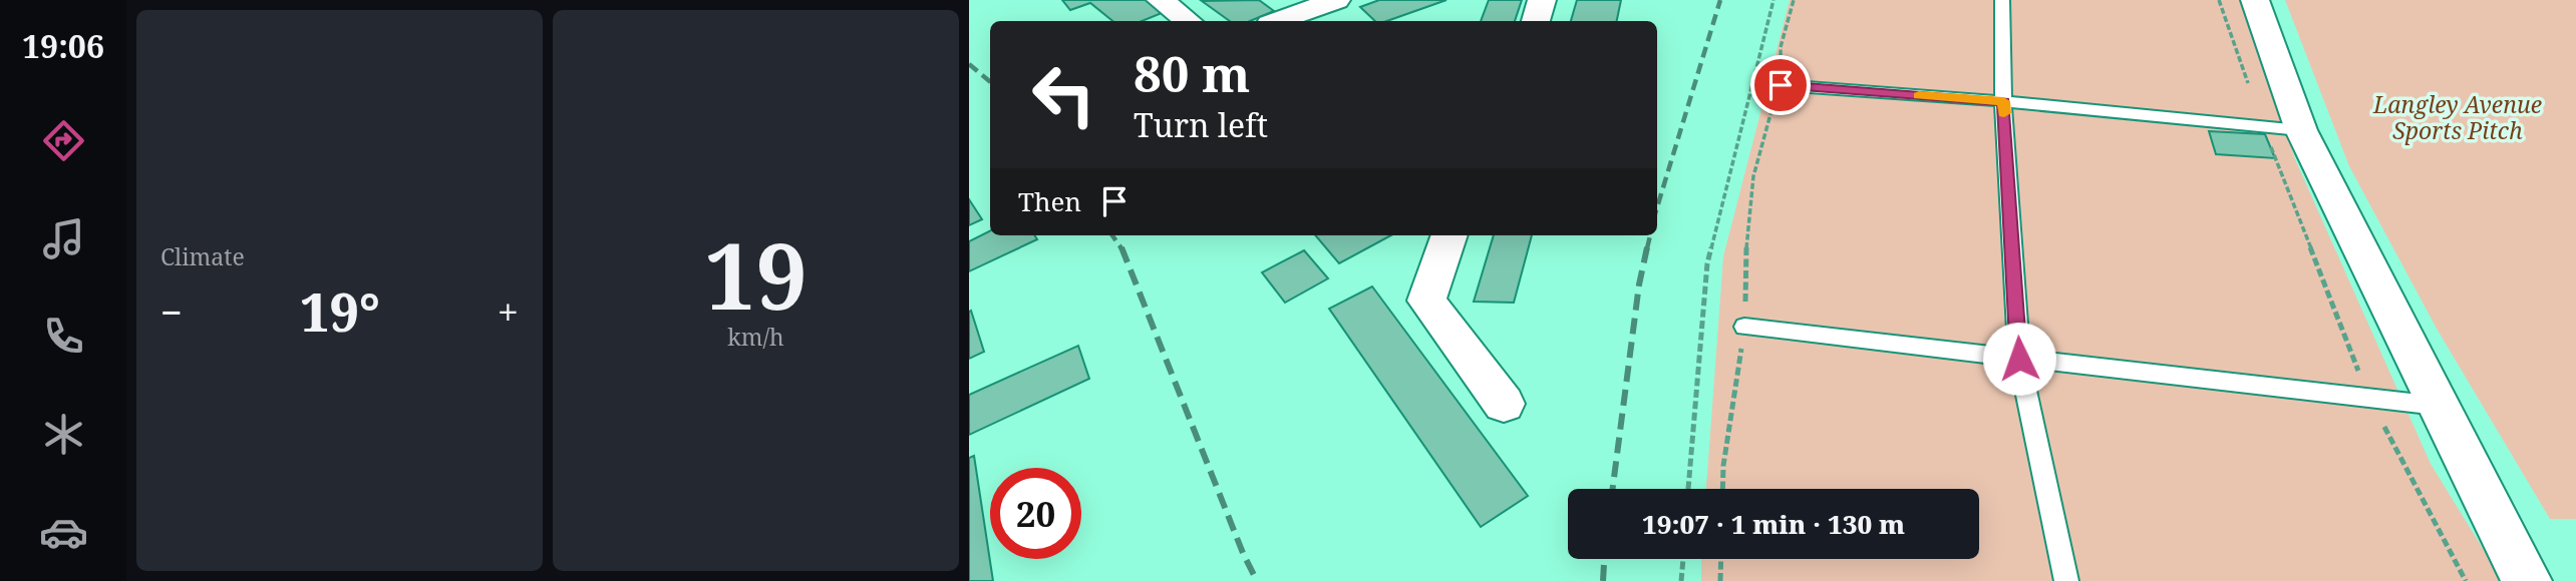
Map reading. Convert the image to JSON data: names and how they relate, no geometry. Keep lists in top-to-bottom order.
{
  "parks": ["Langley Avenue Sports Pitch"],
  "page": {
    "tabs": "19:06",
    "tile": [
      "Climate",
      ["19", "km/h"]
    ],
    "turn": ["80 m", "Turn left"],
    "then": "Then",
    "heat": ["−", "19°", "+"],
    "limit": "20",
    "trip": "19:07 · 1 min · 130 m"
  }
}
